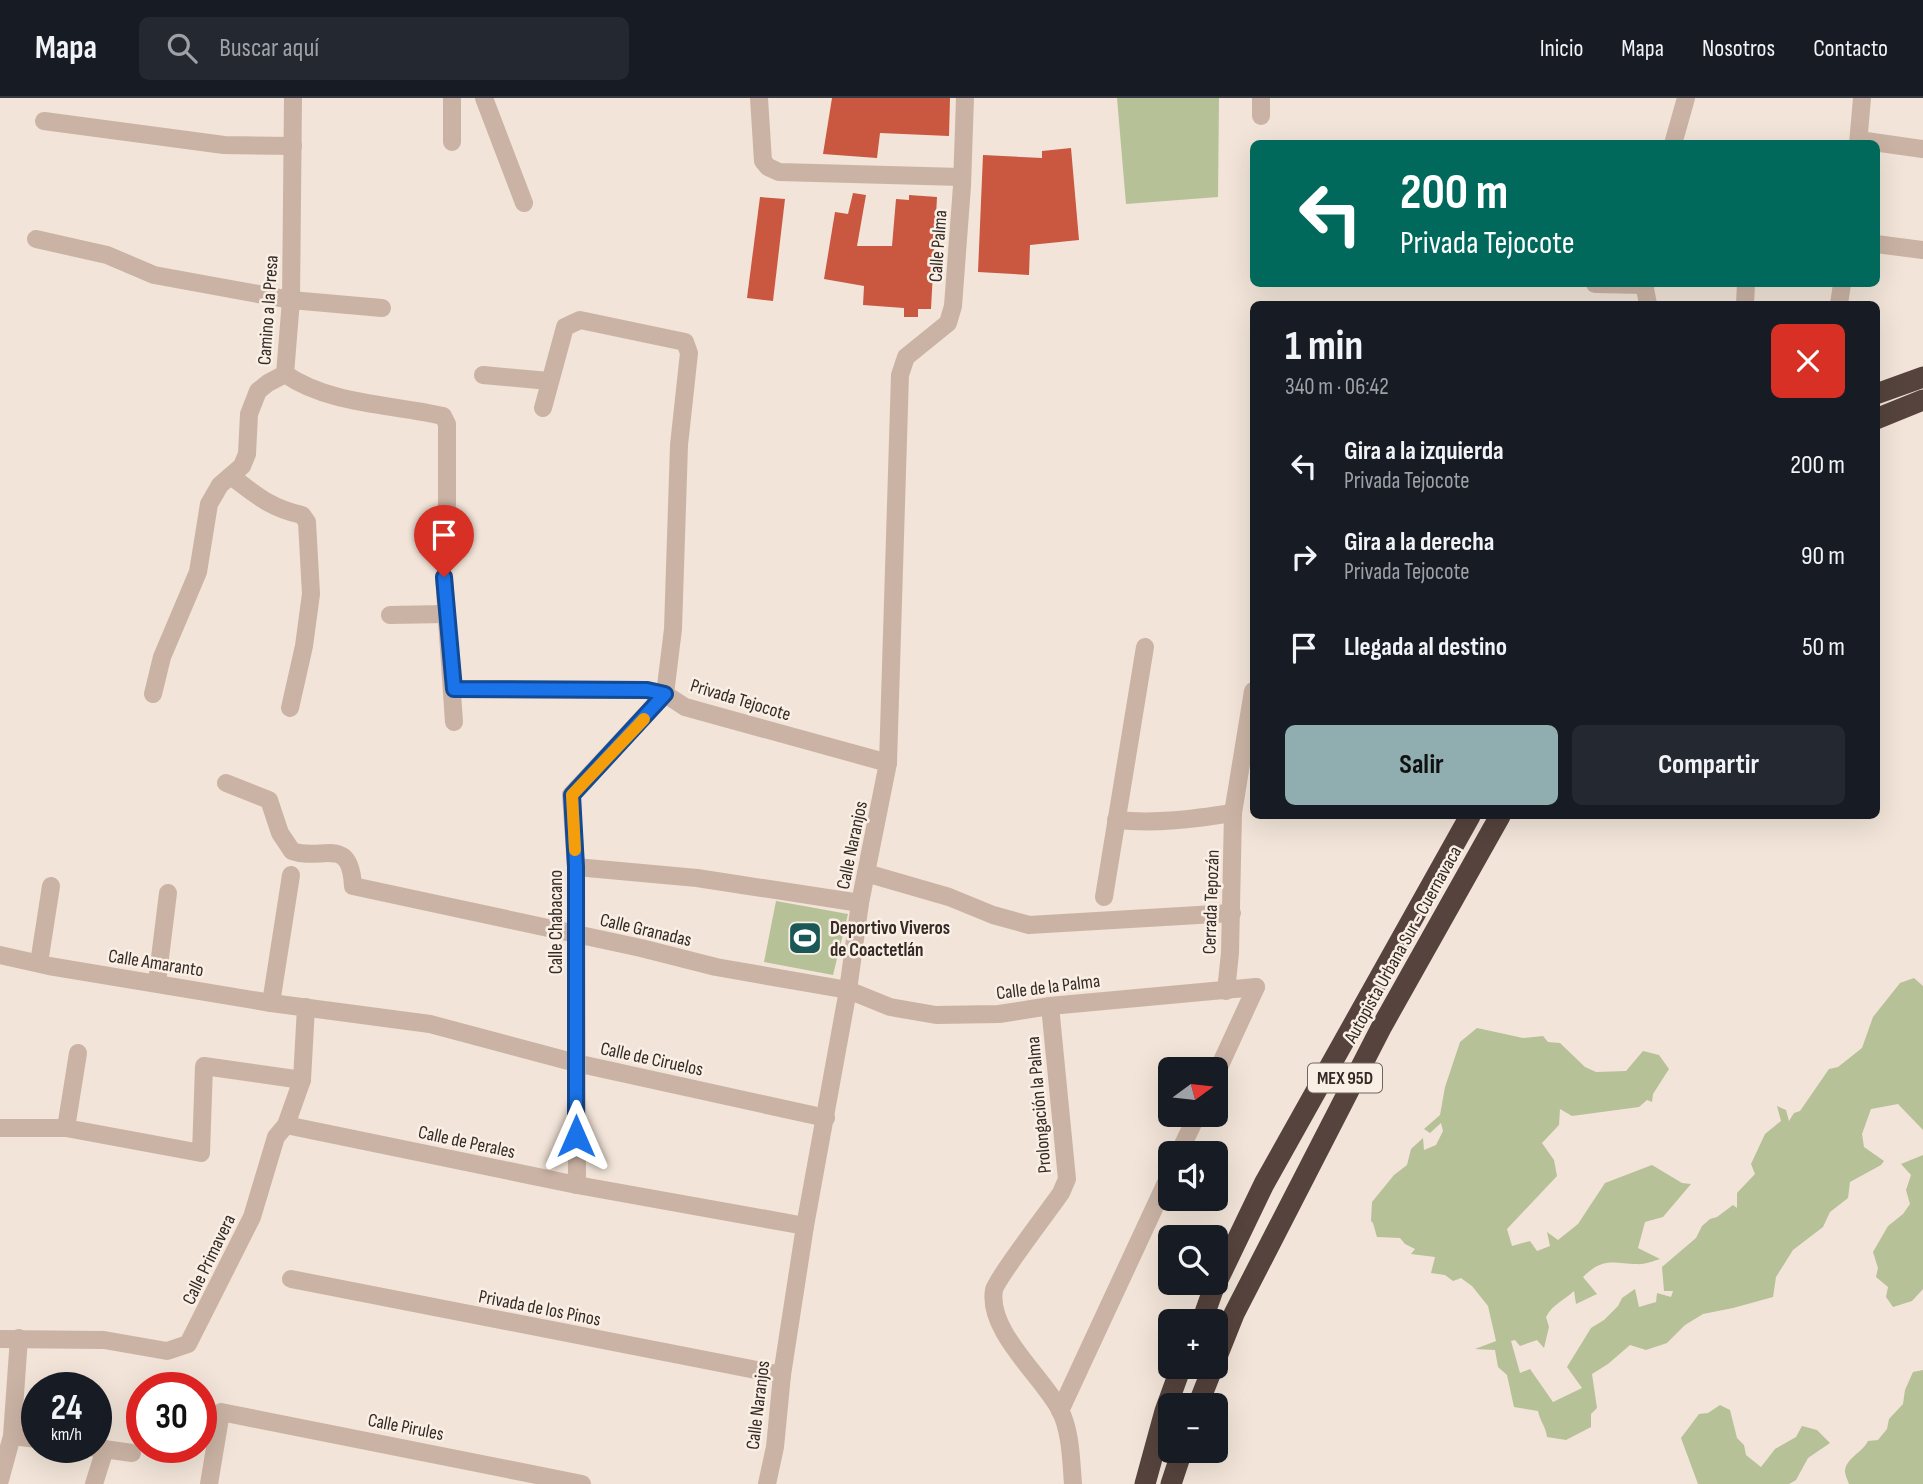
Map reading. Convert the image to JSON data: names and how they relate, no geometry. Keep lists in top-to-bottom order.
{
  "streets": {
    "highway": ["Autopista Urbana Sur - Cuernavaca", "MEX 95D"],
    "street": [
      "Calle Palma",
      "Camino a la Presa",
      "Privada Tejocote",
      "Calle Naranjos",
      "Cerrada Tepozán",
      "Calle Chabacano",
      "Calle Granadas",
      "Calle Amaranto",
      "Calle de la Palma",
      "Calle de Ciruelos",
      "Prolongación la Palma",
      "Calle de Perales",
      "Calle Primavera",
      "Privada de los Pinos",
      "Calle Pirules"
    ]
  },
  "crossings": [
    ["Calle Palma", "Calle Naranjos"],
    ["Privada Tejocote", "Calle Naranjos"],
    ["Privada Tejocote", "Calle Chabacano"],
    ["Calle Naranjos", "Calle Granadas"],
    ["Calle Naranjos", "Calle de la Palma"],
    ["Calle Naranjos", "Calle de Ciruelos"],
    ["Calle Naranjos", "Calle de Perales"],
    ["Calle Naranjos", "Privada de los Pinos"],
    ["Cerrada Tepozán", "Calle de la Palma"],
    ["Calle Chabacano", "Calle Granadas"],
    ["Calle Chabacano", "Calle de Ciruelos"],
    ["Calle Chabacano", "Calle de Perales"],
    ["Calle Granadas", "Calle de la Palma"],
    ["Calle Amaranto", "Calle de Ciruelos"],
    ["Calle Amaranto", "Calle Primavera"],
    ["Calle de la Palma", "Prolongación la Palma"],
    ["Calle de Ciruelos", "Calle Primavera"],
    ["Calle de Perales", "Calle Primavera"]
  ],
  "places": {
    "sports": ["Deportivo Viveros de Coactetlán"]
  },
  "north": "right",
  "page": {
    "header": "Mapa",
    "search": "Buscar aquí",
    "nav": [
      "Inicio",
      "Mapa",
      "Nosotros",
      "Contacto"
    ],
    "turn": ["200 m", "Privada Tejocote"],
    "heading": ["1 min", "340 m · 06:42"],
    "list": [
      {
        "name": "Gira a la izquierda",
        "note": "Privada Tejocote",
        "value": "200 m"
      },
      {
        "name": "Gira a la derecha",
        "note": "Privada Tejocote",
        "value": "90 m"
      },
      {
        "name": "Llegada al destino",
        "value": "50 m"
      }
    ],
    "buttons": ["Salir", "Compartir"],
    "map_buttons": ["+", "−"],
    "speed": "24 km/h",
    "limit": "30"
  }
}
